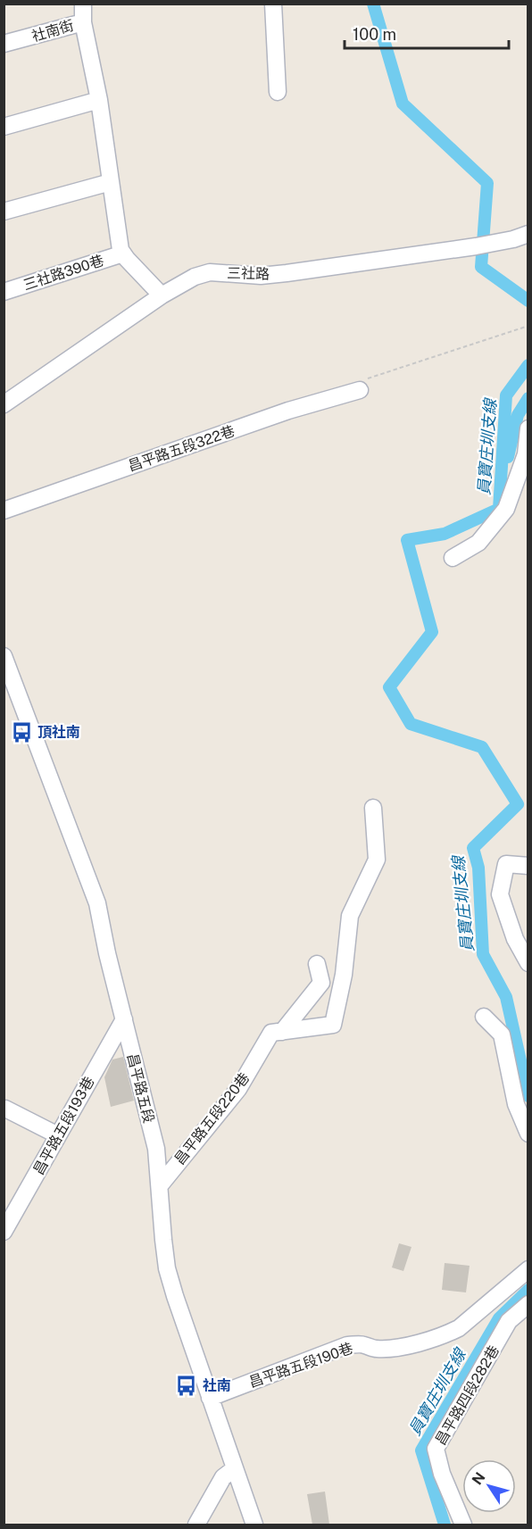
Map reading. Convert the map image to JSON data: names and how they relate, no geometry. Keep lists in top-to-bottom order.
{
  "streets": {
    "street": [
      "社南街",
      "三社路390巷",
      "三社路",
      "昌平路五段322巷",
      "昌平路五段",
      "昌平路五段220巷",
      "昌平路五段193巷",
      "昌平路五段190巷",
      "昌平路四段282巷"
    ]
  },
  "crossings": [
    ["昌平路五段", "昌平路五段220巷"],
    ["昌平路五段", "昌平路五段193巷"],
    ["昌平路五段", "昌平路五段190巷"]
  ],
  "water": ["員寶庄圳支線"],
  "places": {
    "bus stop": ["頂社南", "社南"]
  },
  "scale_bar": "100 m",
  "north": "top left"
}
